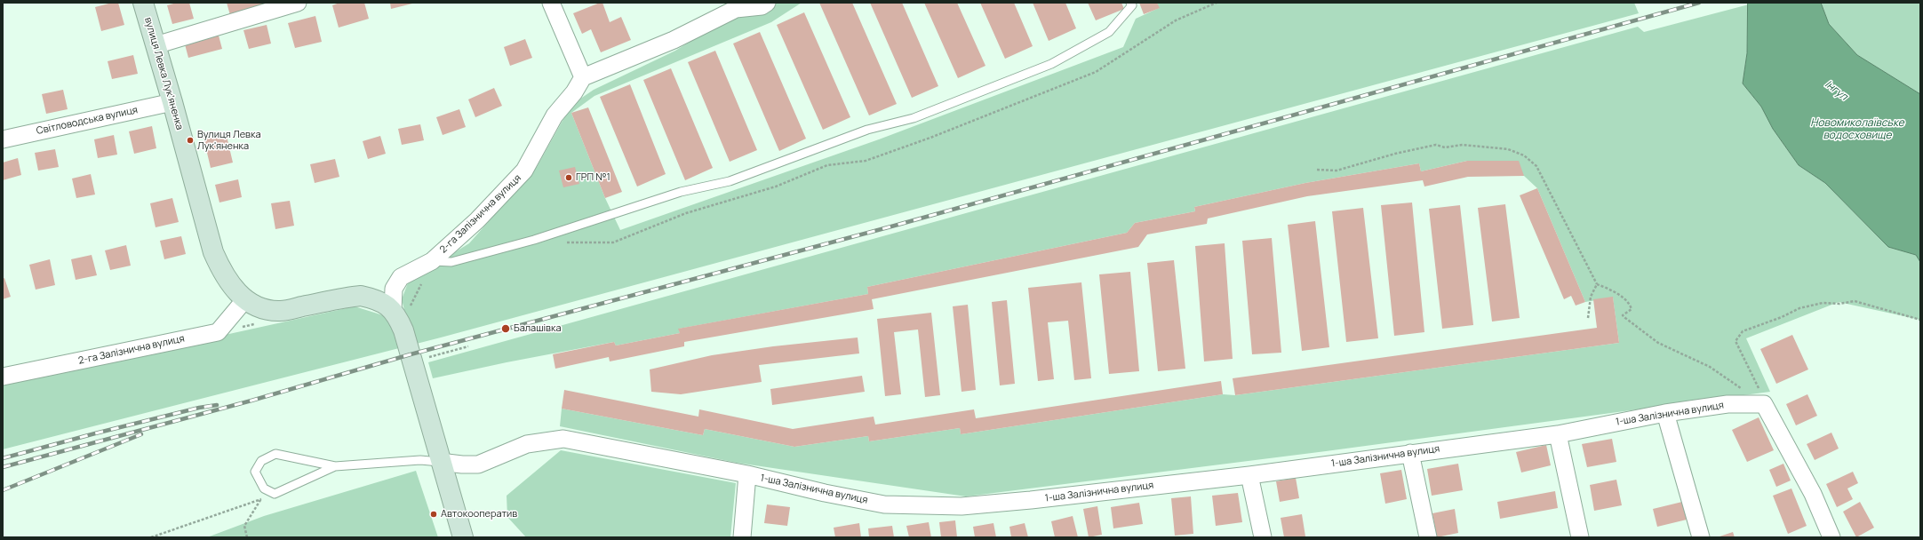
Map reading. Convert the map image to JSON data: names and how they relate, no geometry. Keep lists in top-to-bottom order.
{
  "streets": {
    "street": [
      "вулиця Левка Лукʼяненка",
      "Світловодська вулиця",
      "2-га Залізнична вулиця",
      "1-ша Залізнична вулиця"
    ]
  },
  "crossings": [
    ["вулиця Левка Лукʼяненка", "Світловодська вулиця"],
    ["вулиця Левка Лукʼяненка", "2-га Залізнична вулиця"]
  ],
  "water": ["Інгул", "Новомиколаївське водосховище"],
  "places": [
    "Вулиця Левка Лук'яненка",
    "ГРП №1",
    "Балашівка",
    "Автокооператив"
  ]
}
